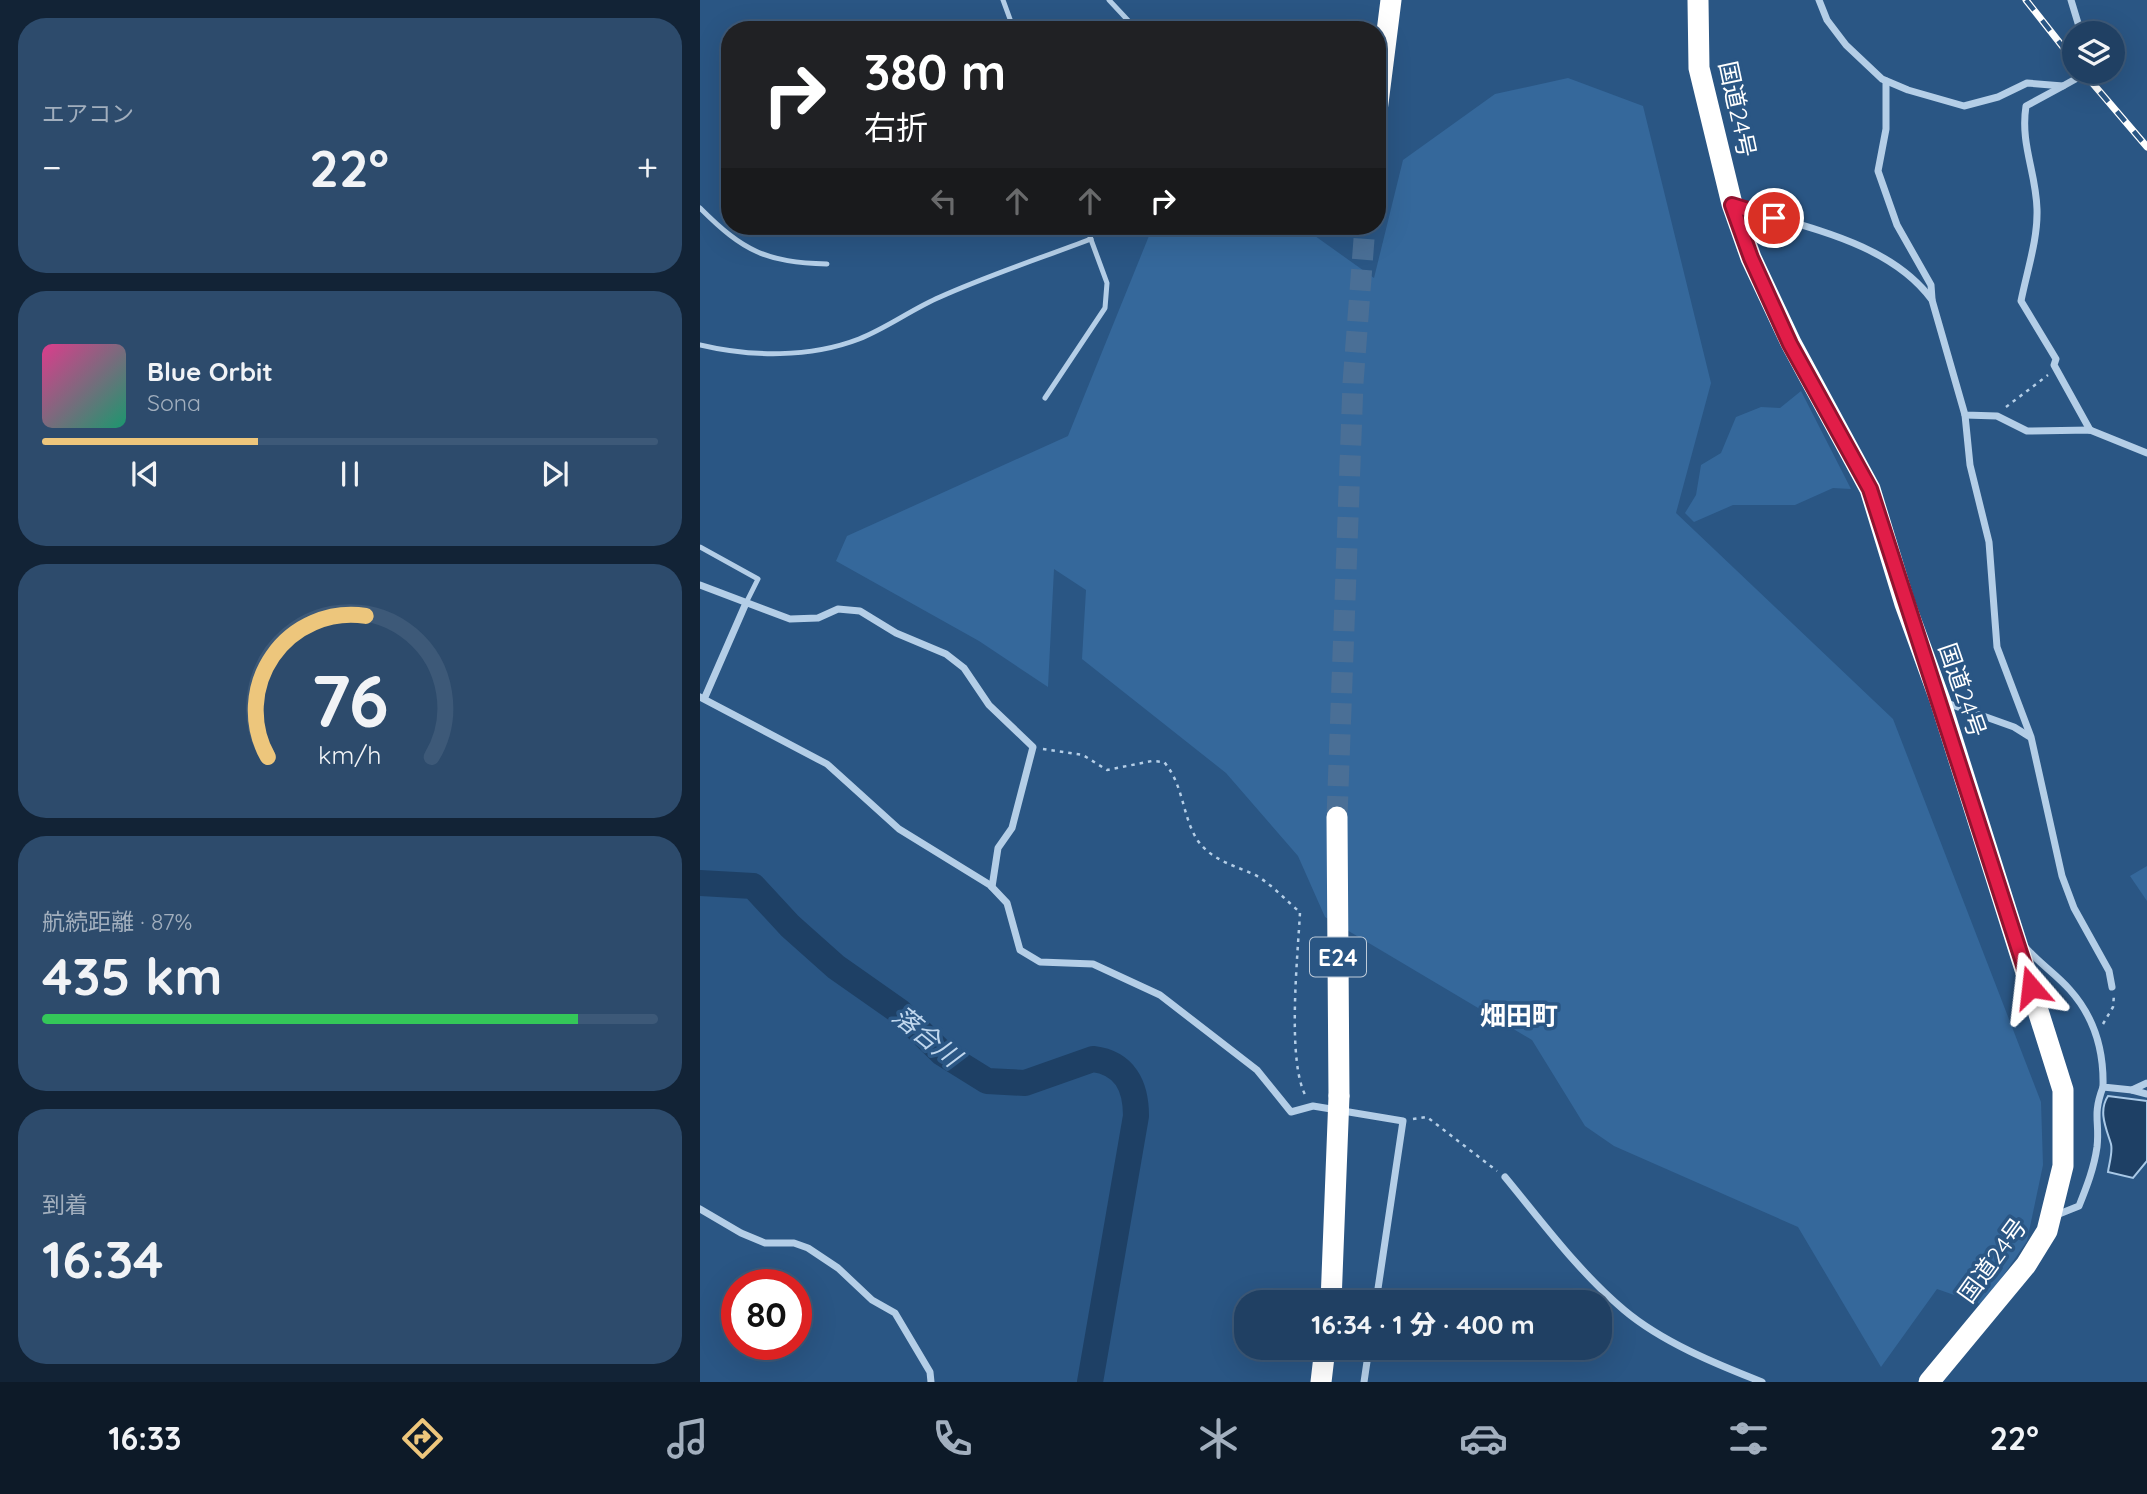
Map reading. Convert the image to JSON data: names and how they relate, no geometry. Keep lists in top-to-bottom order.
{
  "streets": {
    "highway": ["国道24号", "E24"]
  },
  "districts": ["畑田町"],
  "water": ["落合川"],
  "page": {
    "tile": [
      "エアコン",
      ["航続距離 · 87%", "435 km"],
      ["到着", "16:34"]
    ],
    "turn": ["380 m", "右折"],
    "heat": ["−", "22°", "+"],
    "song": ["Blue Orbit", "Sona"],
    "limit": "80",
    "trip": "16:34 · 1 分 · 400 m",
    "tabs": ["16:33", "22°"],
    "gauge": ["76", "km/h"]
  }
}
